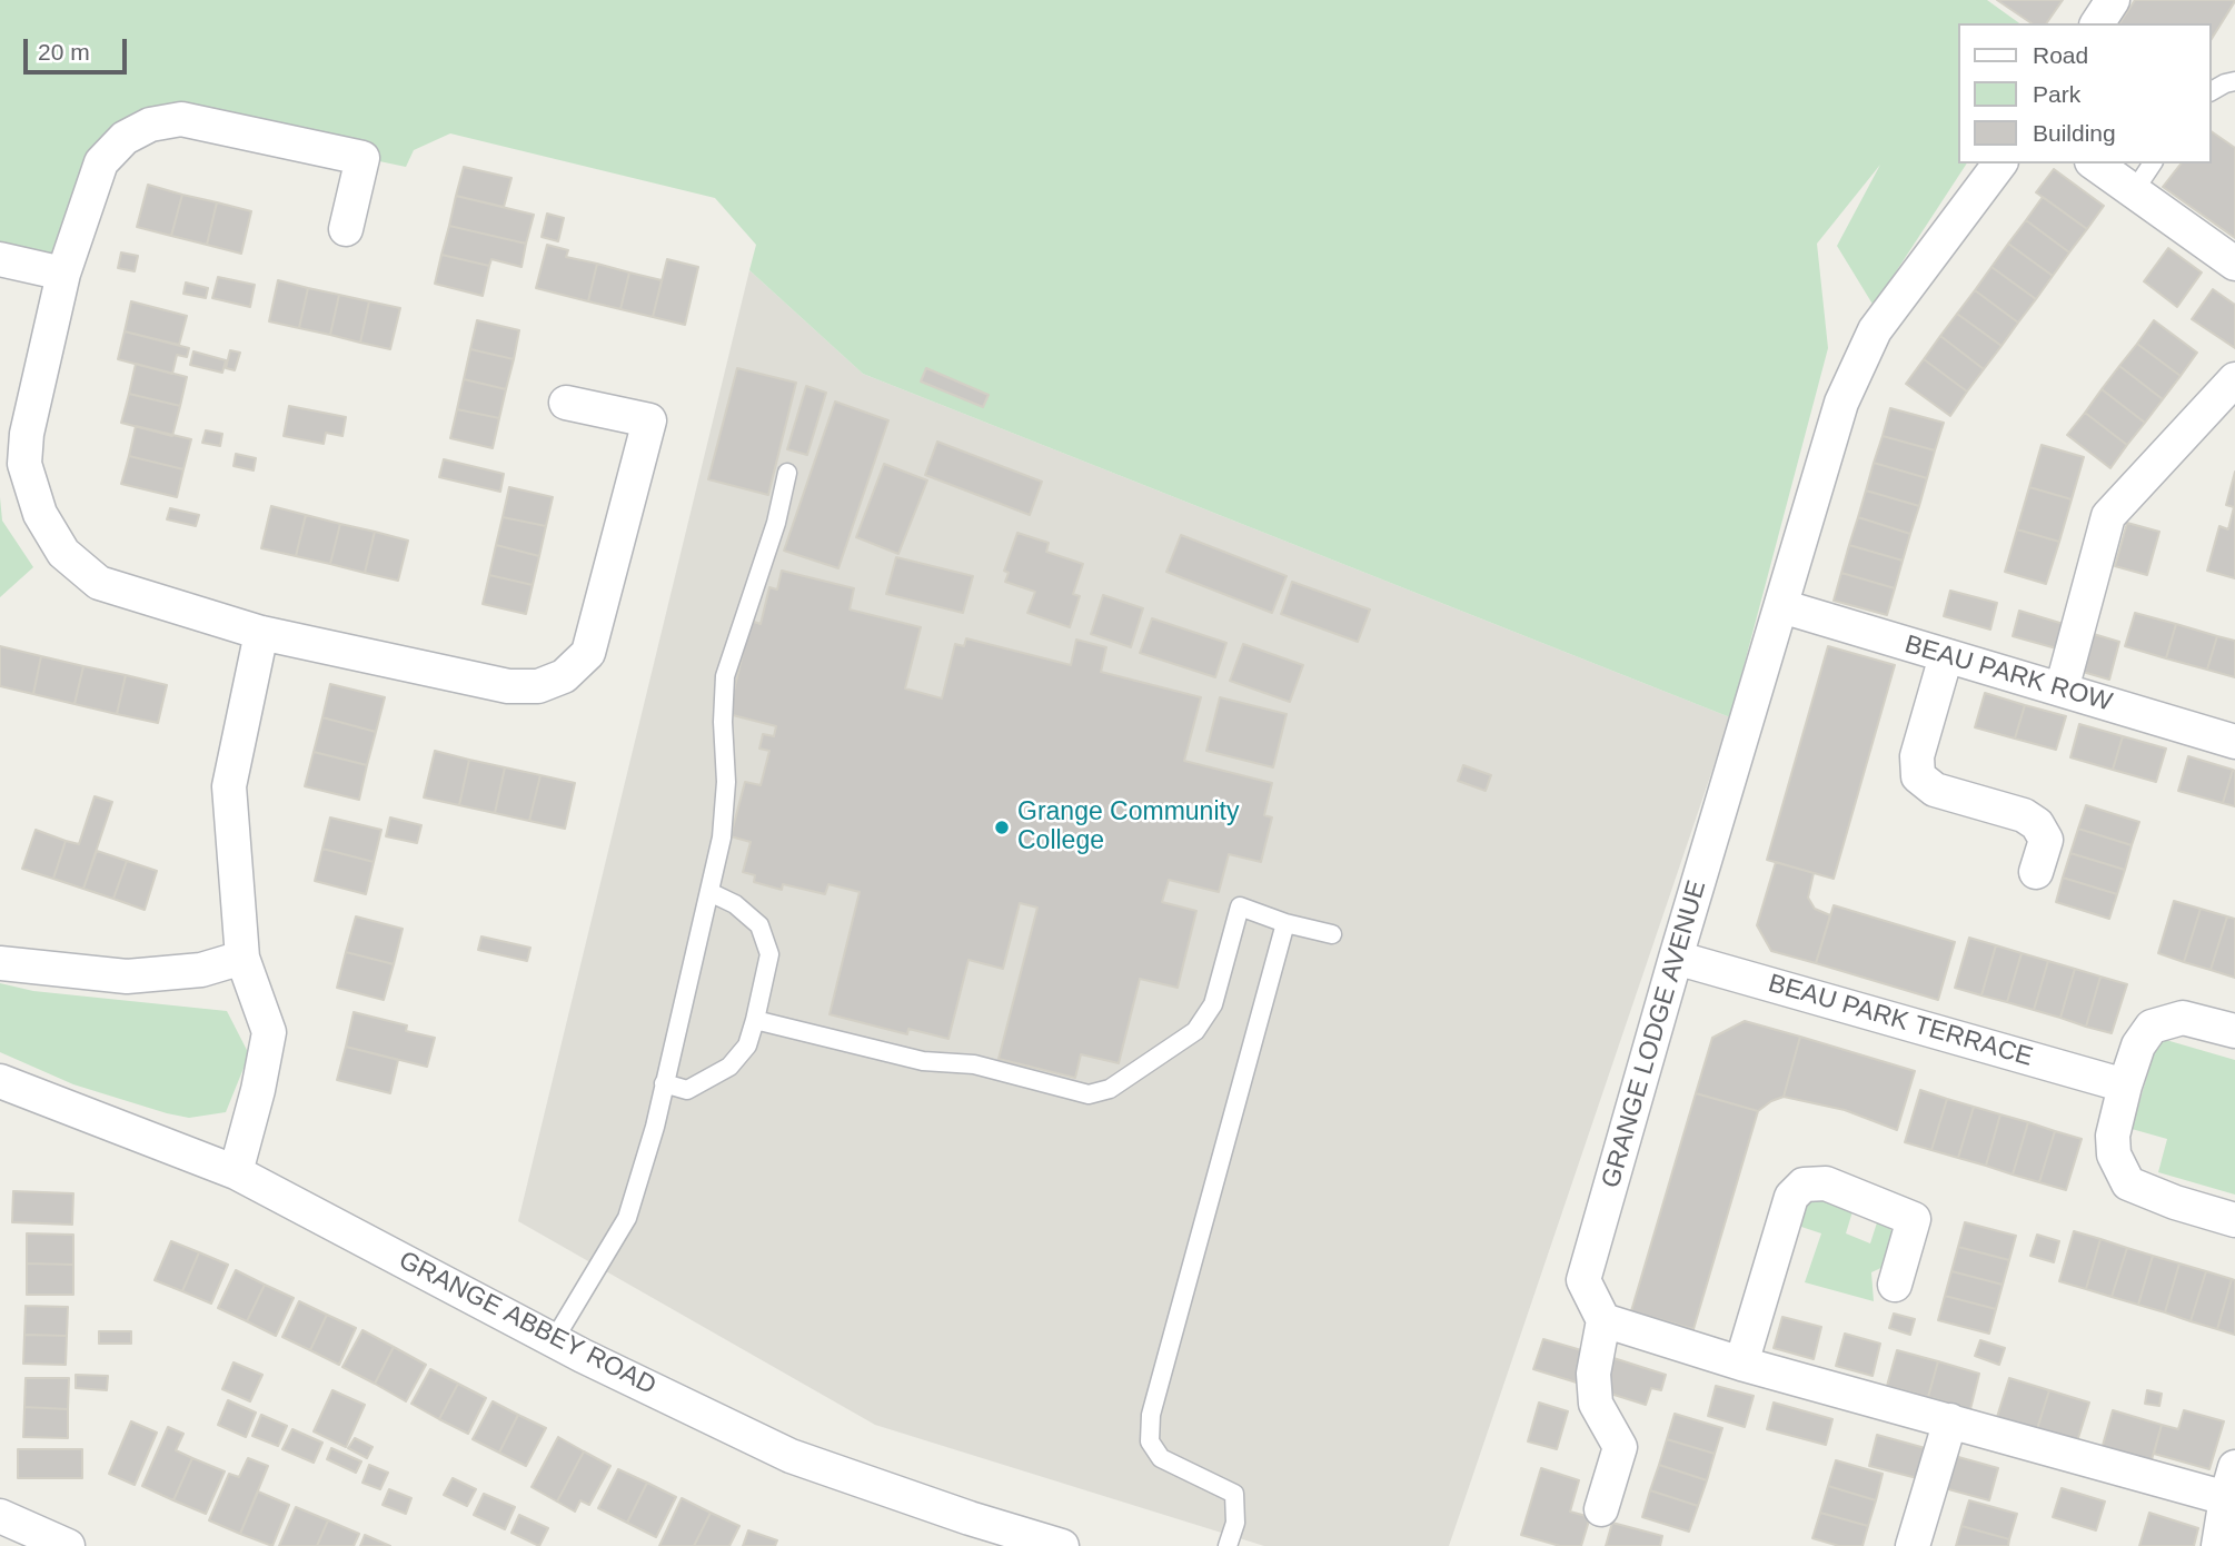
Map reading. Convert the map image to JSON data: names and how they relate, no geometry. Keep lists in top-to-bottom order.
{
  "streets": {
    "street": [
      "BEAU PARK ROW",
      "BEAU PARK TERRACE",
      "GRANGE LODGE AVENUE",
      "GRANGE ABBEY ROAD"
    ]
  },
  "crossings": [
    ["BEAU PARK ROW", "GRANGE LODGE AVENUE"],
    ["BEAU PARK TERRACE", "GRANGE LODGE AVENUE"]
  ],
  "places": ["Grange Community College"],
  "legend": ["Road", "Park", "Building"],
  "scale_bar": "20 m"
}
